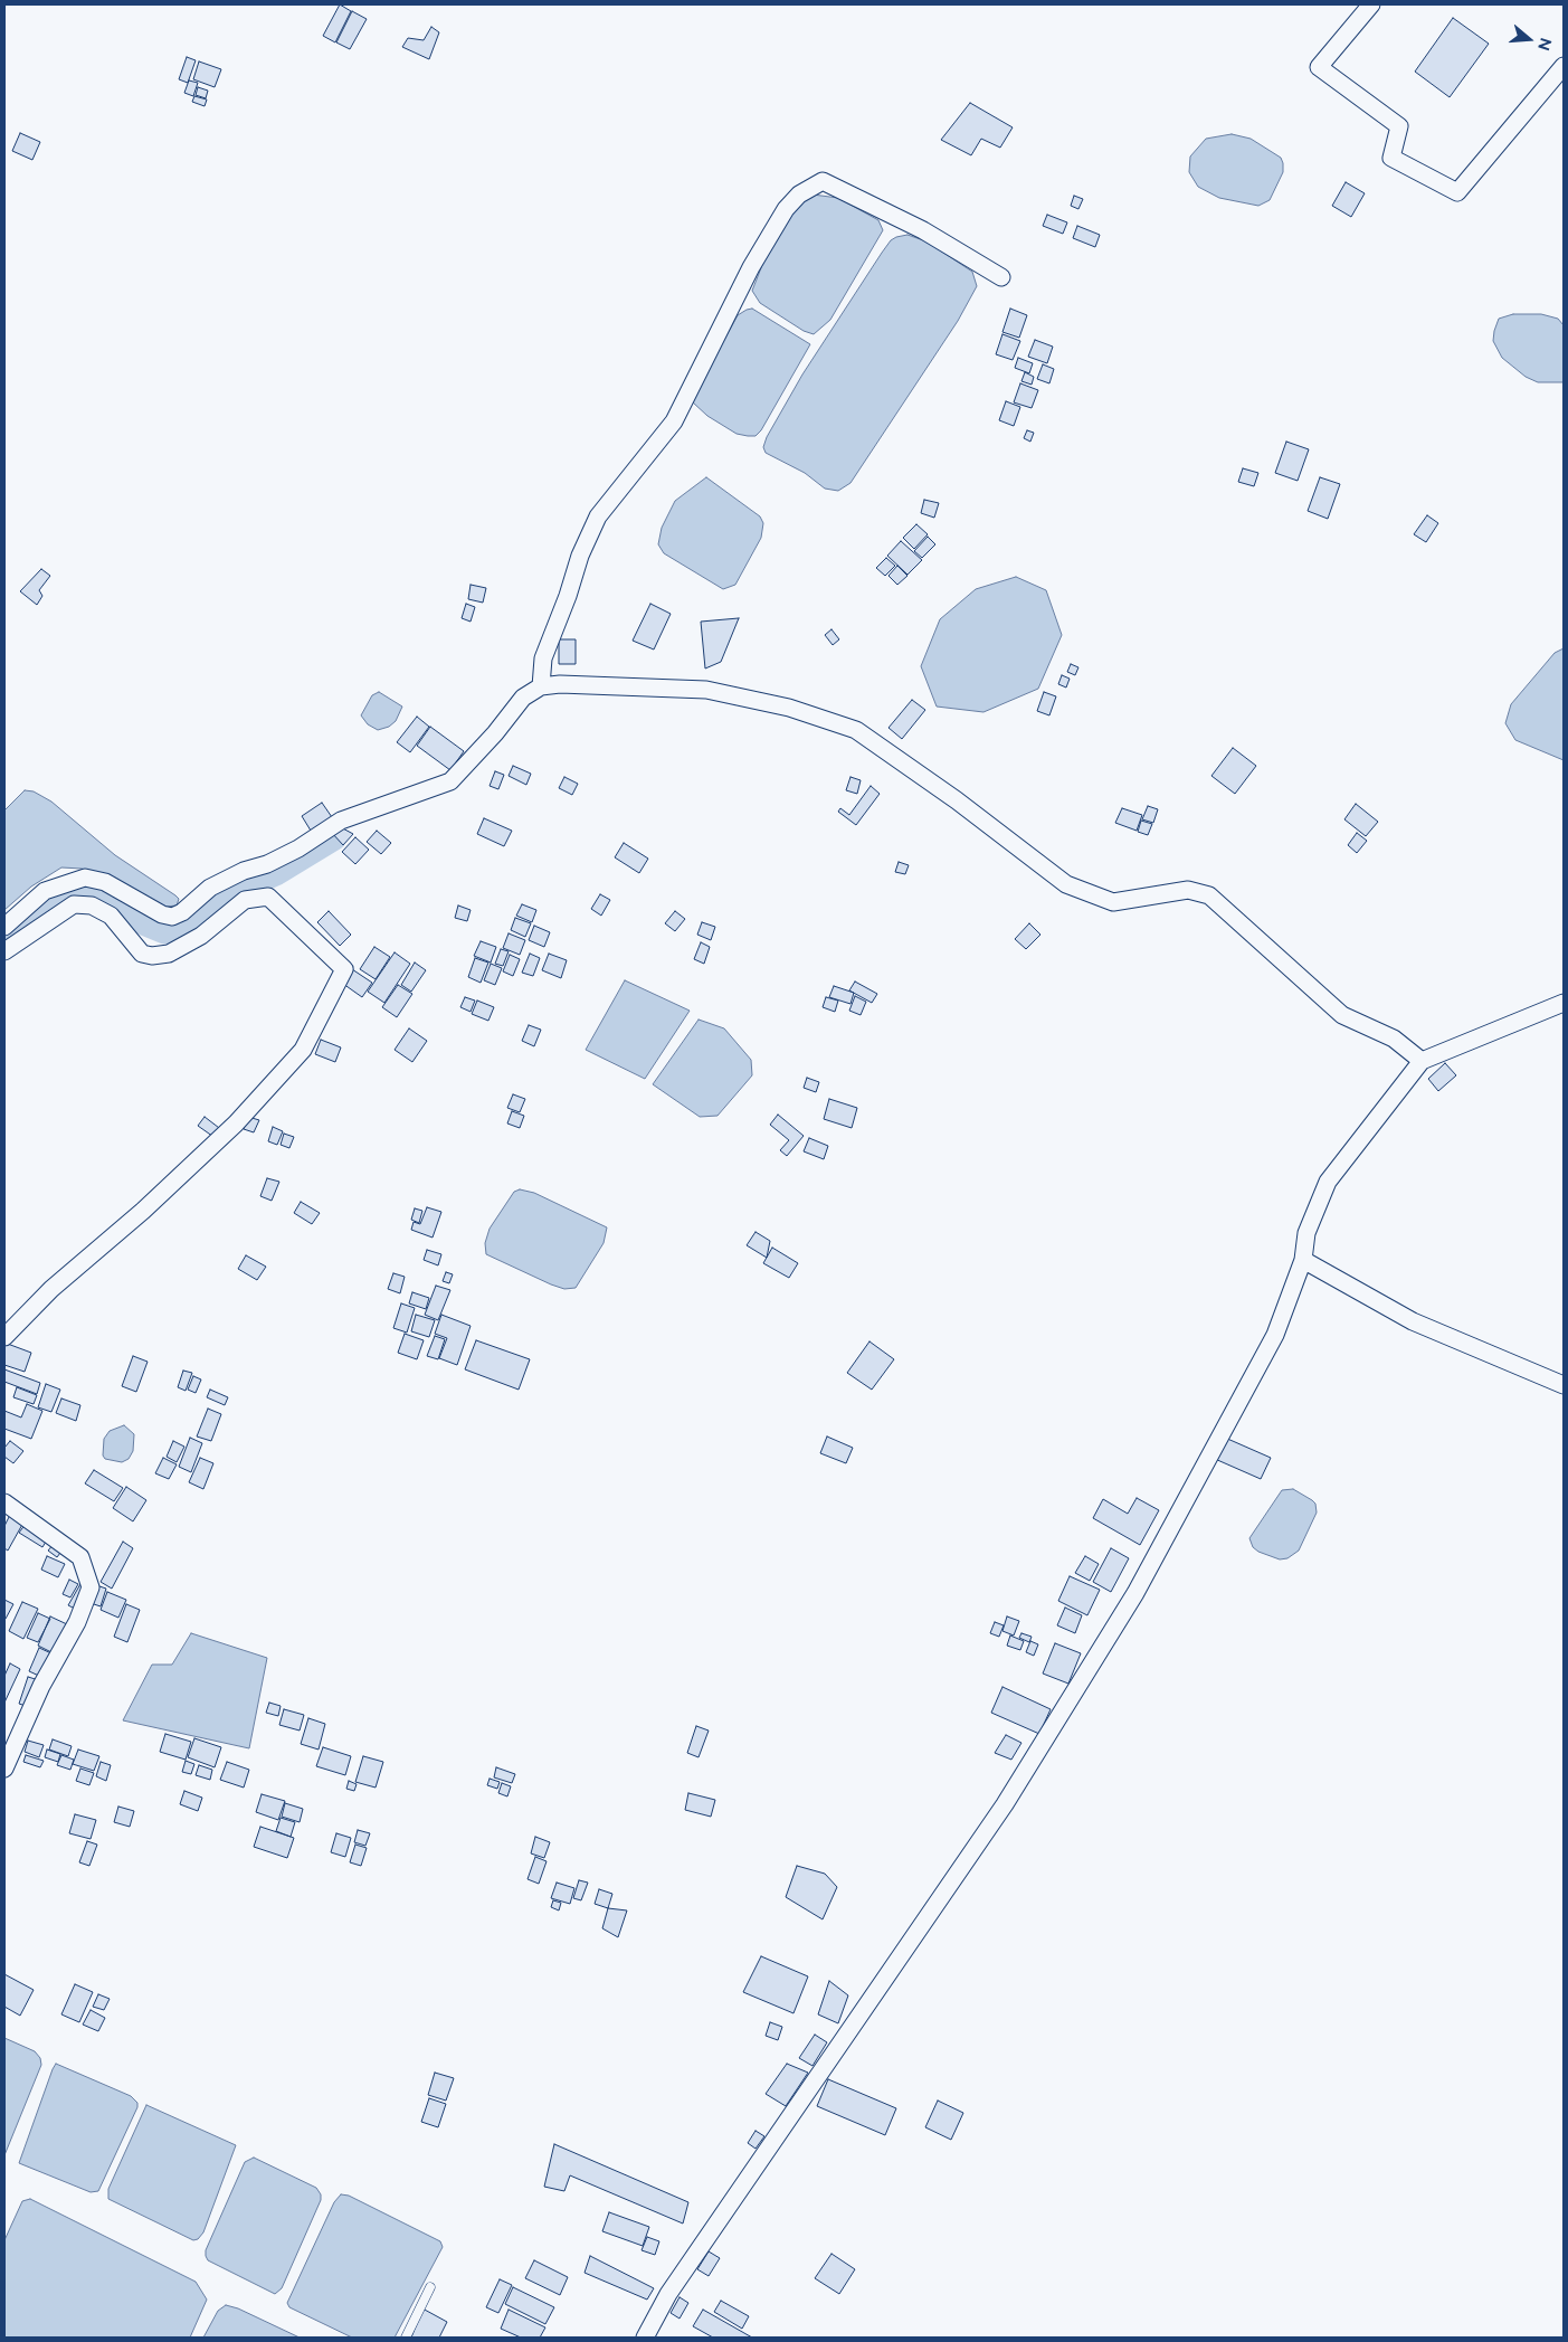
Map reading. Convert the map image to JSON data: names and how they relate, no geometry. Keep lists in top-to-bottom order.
{
  "north": "right"
}
